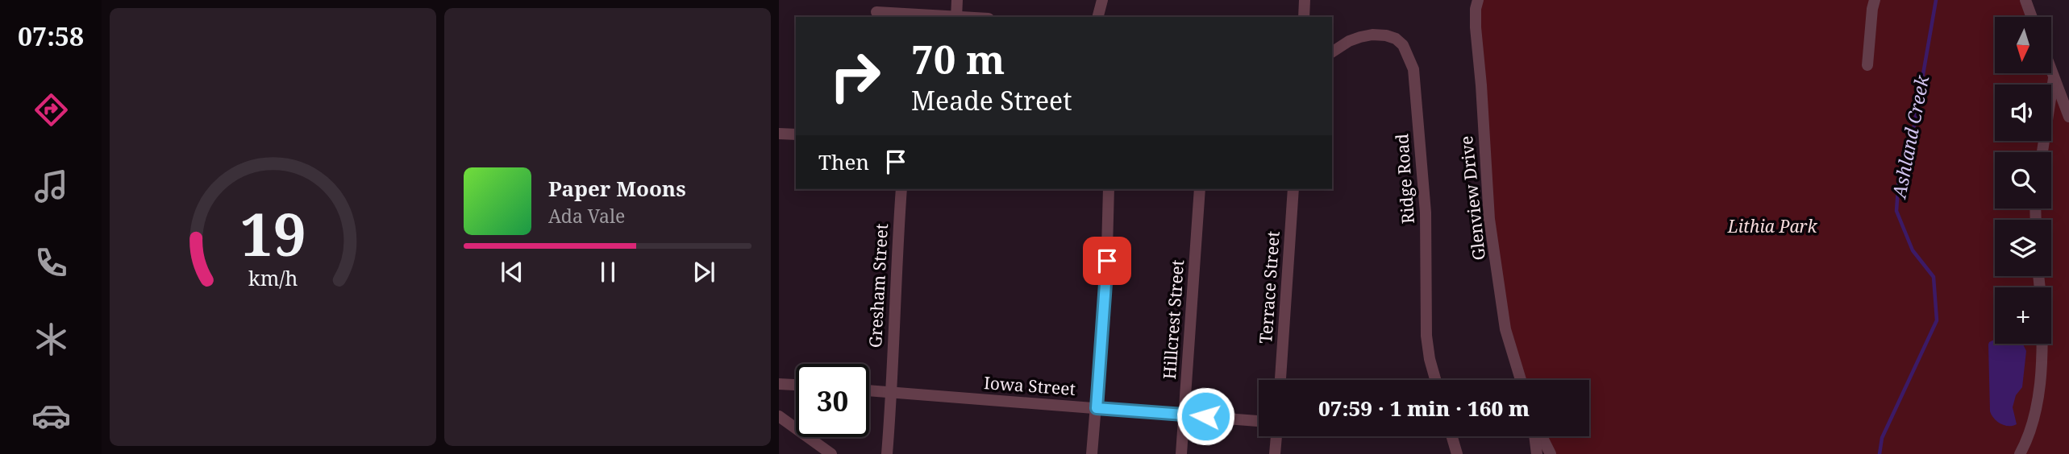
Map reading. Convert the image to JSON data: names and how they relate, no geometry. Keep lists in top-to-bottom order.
{
  "streets": {
    "street": [
      "Ridge Road",
      "Glenview Drive",
      "Gresham Street",
      "Terrace Street",
      "Hillcrest Street",
      "Iowa Street"
    ]
  },
  "crossings": [
    ["Gresham Street", "Iowa Street"],
    ["Hillcrest Street", "Iowa Street"]
  ],
  "water": ["Ashland Creek"],
  "parks": ["Lithia Park"],
  "north": "bottom",
  "page": {
    "tabs": "07:58",
    "map_buttons": "+",
    "turn": ["70 m", "Meade Street"],
    "then": "Then",
    "song": ["Paper Moons", "Ada Vale"],
    "limit": "30",
    "trip": "07:59 · 1 min · 160 m",
    "gauge": ["19", "km/h"]
  }
}
